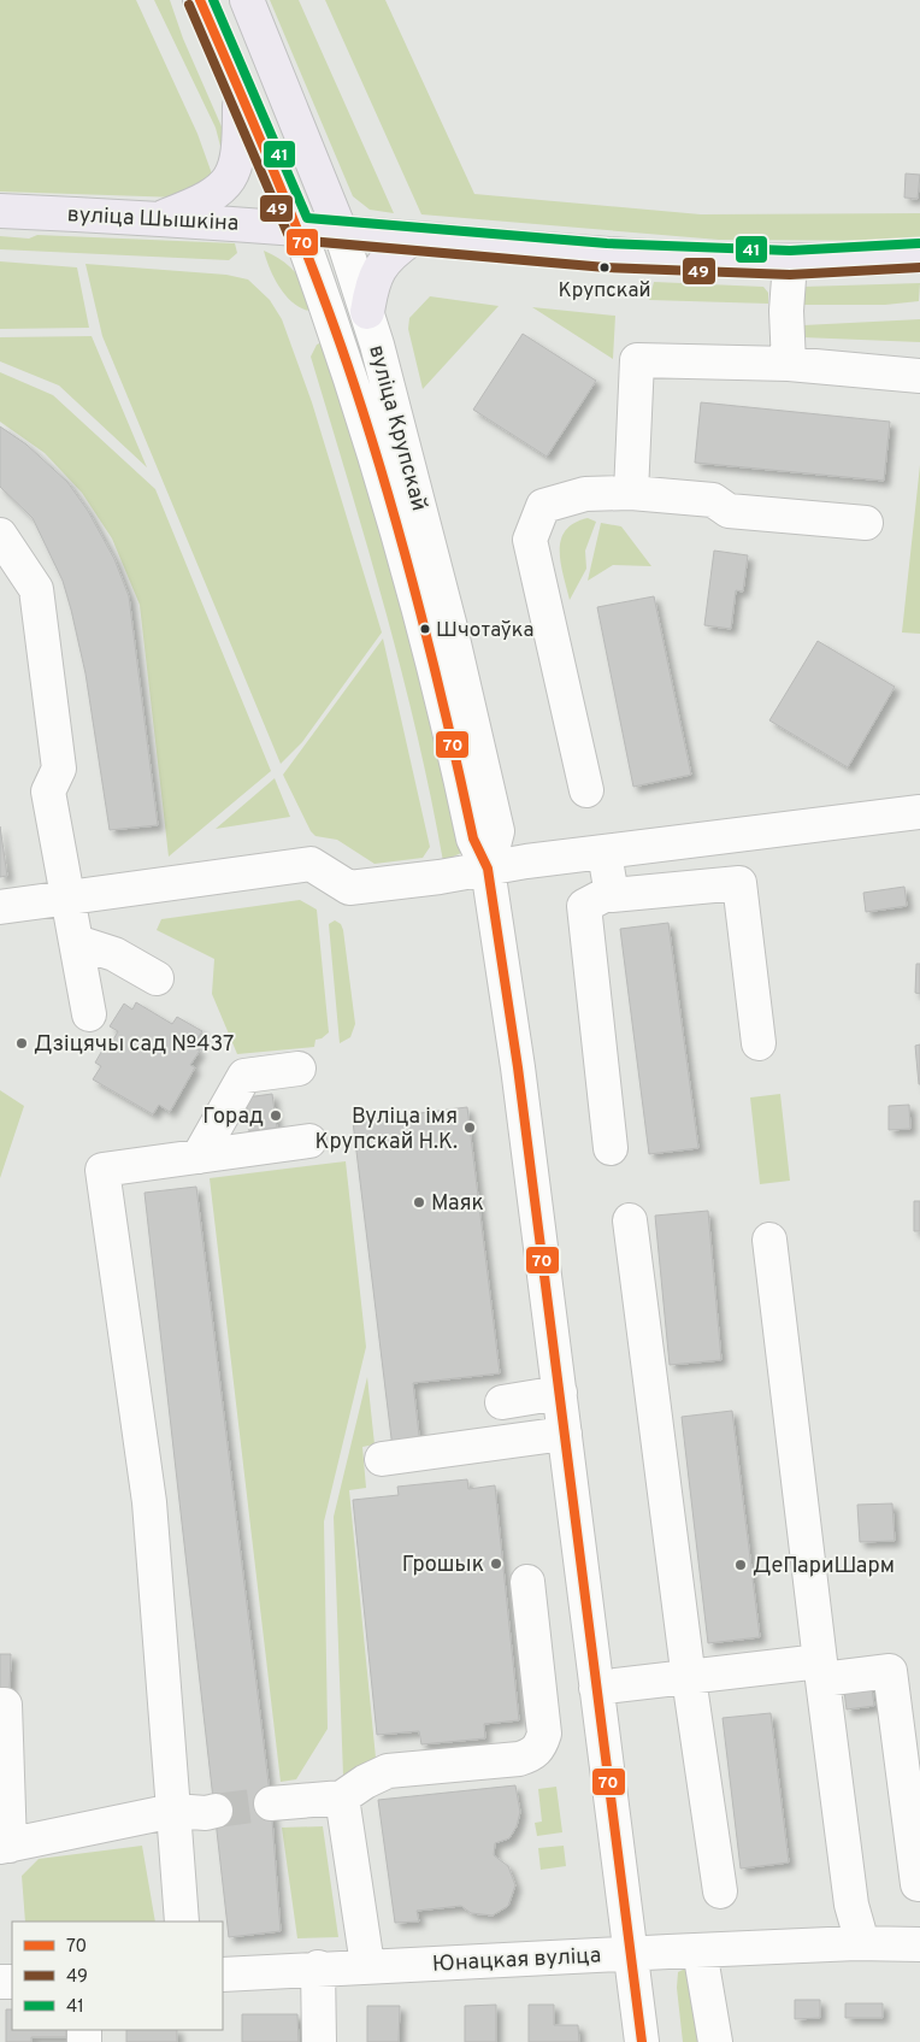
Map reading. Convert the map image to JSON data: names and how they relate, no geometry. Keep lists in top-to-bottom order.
{
  "streets": {
    "main road": ["вуліца Шышкіна", "вуліца Крупскай"],
    "street": ["Юнацкая вуліца"]
  },
  "crossings": [
    ["вуліца Шышкіна", "вуліца Крупскай"],
    ["вуліца Крупскай", "Юнацкая вуліца"]
  ],
  "places": [
    "Крупскай",
    "Шчотаўка",
    "Дзіцячы сад №437",
    "Горад",
    "Вуліца імя Крупскай Н.К.",
    "Маяк",
    "Грошык",
    "ДеПариШарм"
  ],
  "lines": ["transit line 70", "transit line 41", "transit line 49"],
  "legend": ["70", "49", "41"]
}
